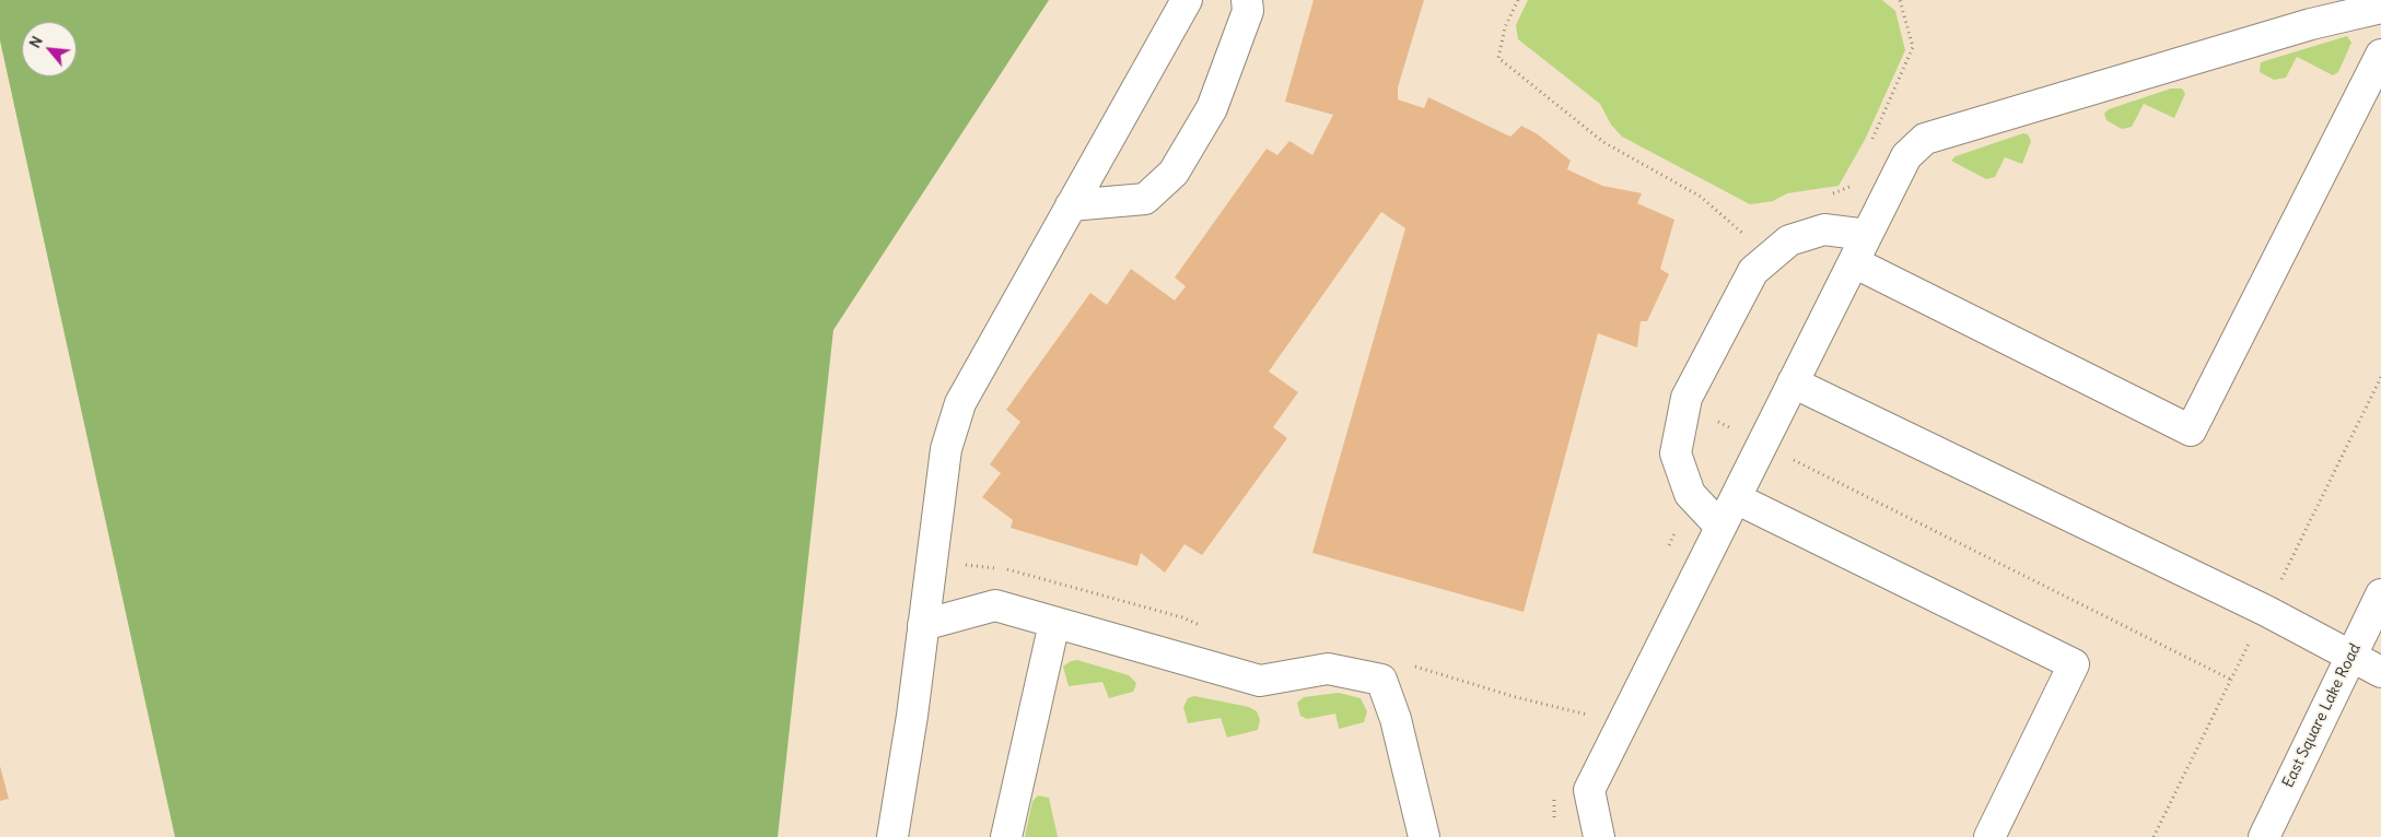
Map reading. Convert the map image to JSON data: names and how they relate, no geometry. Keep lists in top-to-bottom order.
{
  "streets": {
    "main road": ["East Square Lake Road"]
  },
  "north": "top left"
}
